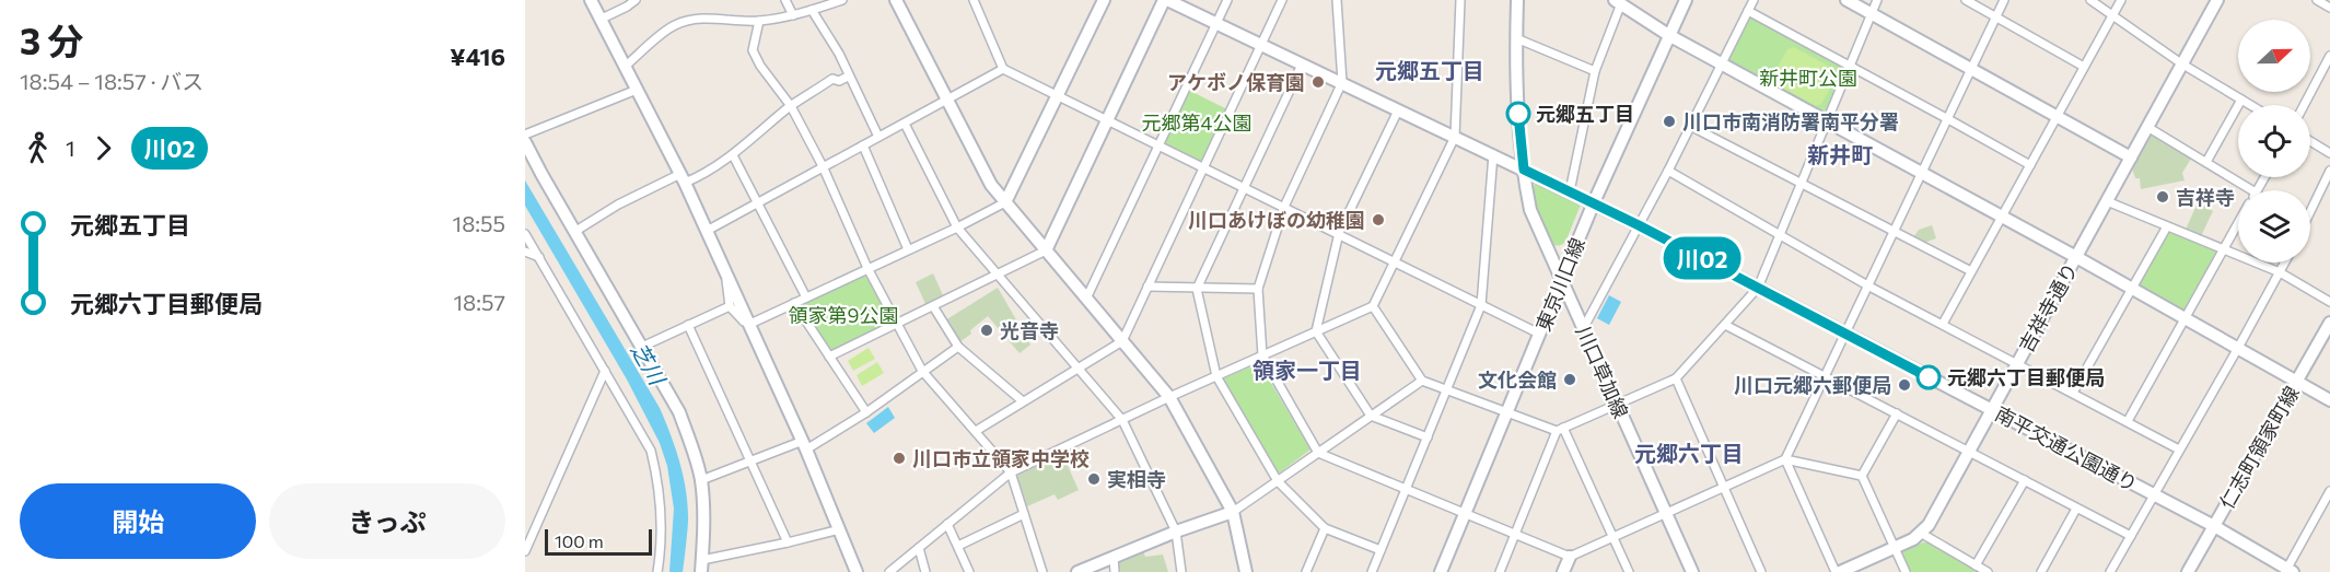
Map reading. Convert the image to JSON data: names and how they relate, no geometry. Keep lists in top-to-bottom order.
{
  "streets": {
    "street": [
      "東京川口線",
      "吉祥寺通り",
      "川口草加線",
      "仁志町領家町線",
      "南平交通公園通り"
    ]
  },
  "crossings": [
    ["東京川口線", "川口草加線"],
    ["東京川口線", "南平交通公園通り"],
    ["吉祥寺通り", "南平交通公園通り"],
    ["川口草加線", "南平交通公園通り"],
    ["仁志町領家町線", "南平交通公園通り"]
  ],
  "districts": [
    "元郷五丁目",
    "新井町",
    "領家一丁目",
    "元郷六丁目"
  ],
  "water": ["芝川"],
  "parks": ["新井町公園", "元郷第4公園", "領家第9公園"],
  "places": [
    "アケボノ保育園",
    "元郷五丁目",
    "川口市南消防署南平分署",
    "吉祥寺",
    "川口あけぼの幼稚園",
    "光音寺",
    "元郷六丁目郵便局",
    "文化会館",
    "川口元郷六郵便局",
    "川口市立領家中学校",
    "実相寺"
  ],
  "lines": ["bus line 川02"],
  "scale_bar": "100 m",
  "north": "right",
  "page": {
    "heading": ["3 分", "18:54 – 18:57 · バス", "¥416"],
    "on_map": "川02",
    "legs": ["1", "川02"],
    "list": [
      {
        "name": "元郷五丁目",
        "value": "18:55"
      },
      {
        "name": "元郷六丁目郵便局",
        "value": "18:57"
      }
    ],
    "buttons": ["開始", "きっぷ"],
    "scale": "100 m"
  }
}
